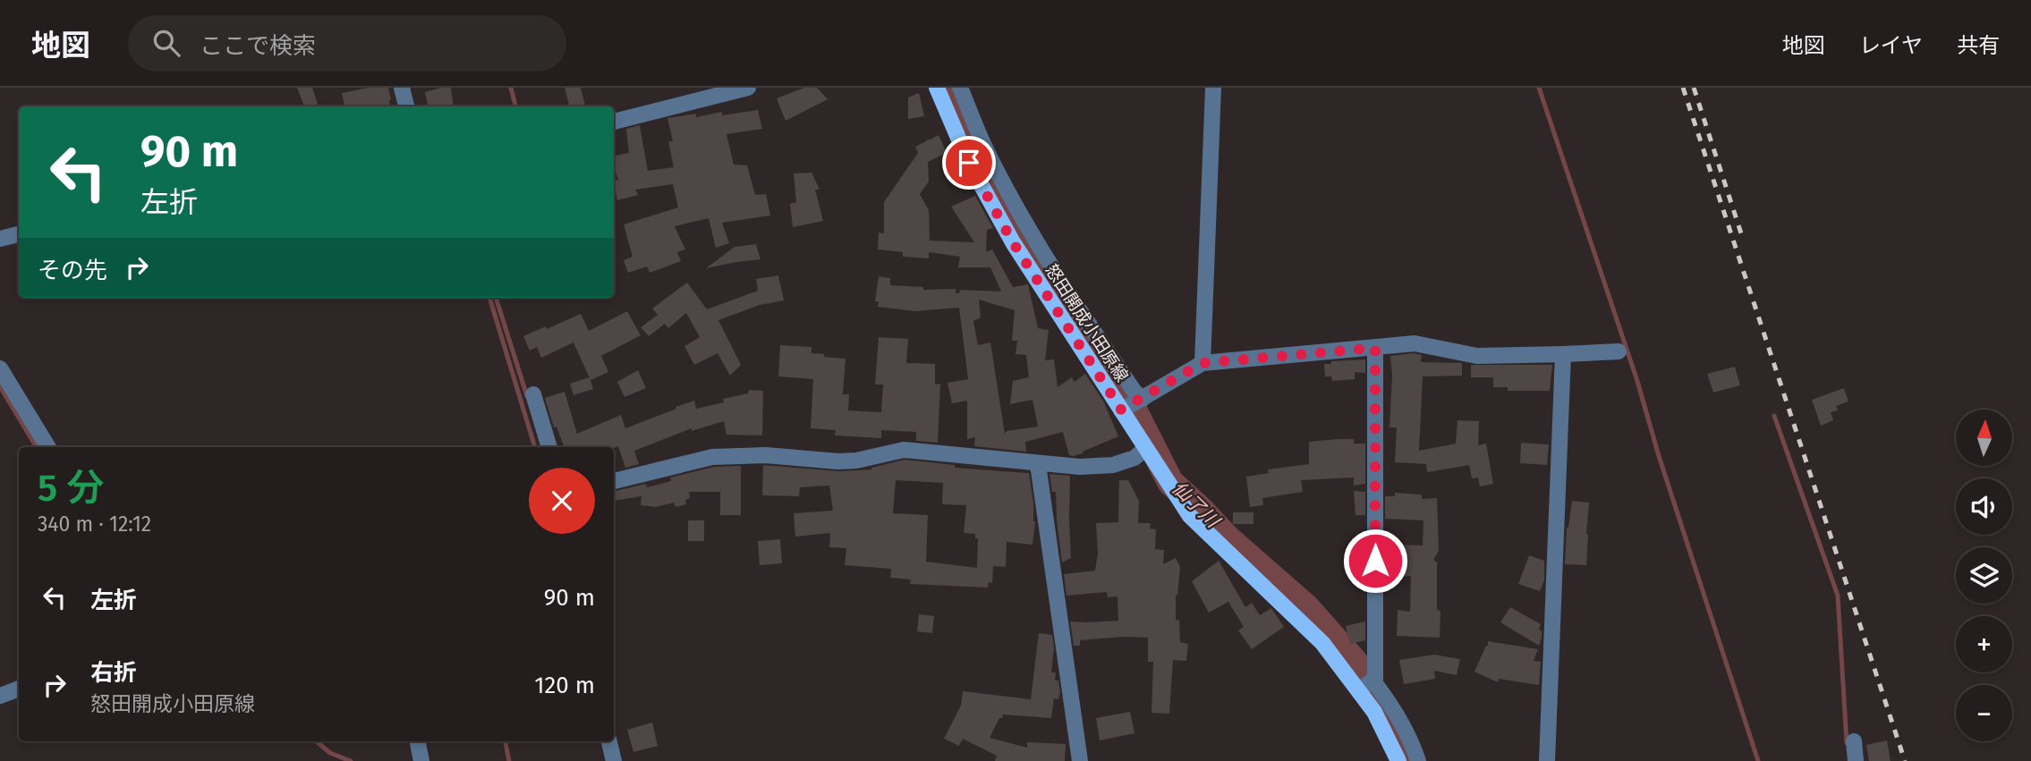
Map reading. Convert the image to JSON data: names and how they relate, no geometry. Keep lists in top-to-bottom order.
{
  "streets": {
    "main road": ["怒田開成小田原線"]
  },
  "water": ["仙了川"],
  "north": "top",
  "page": {
    "header": "地図",
    "search": "ここで検索",
    "nav": ["地図", "レイヤ", "共有"],
    "turn": ["90 m", "左折"],
    "then": "その先",
    "map_buttons": ["+", "−"],
    "heading": ["5 分", "340 m · 12:12"],
    "list": [
      {
        "name": "左折",
        "value": "90 m"
      },
      {
        "name": "右折",
        "note": "怒田開成小田原線",
        "value": "120 m"
      }
    ]
  }
}
